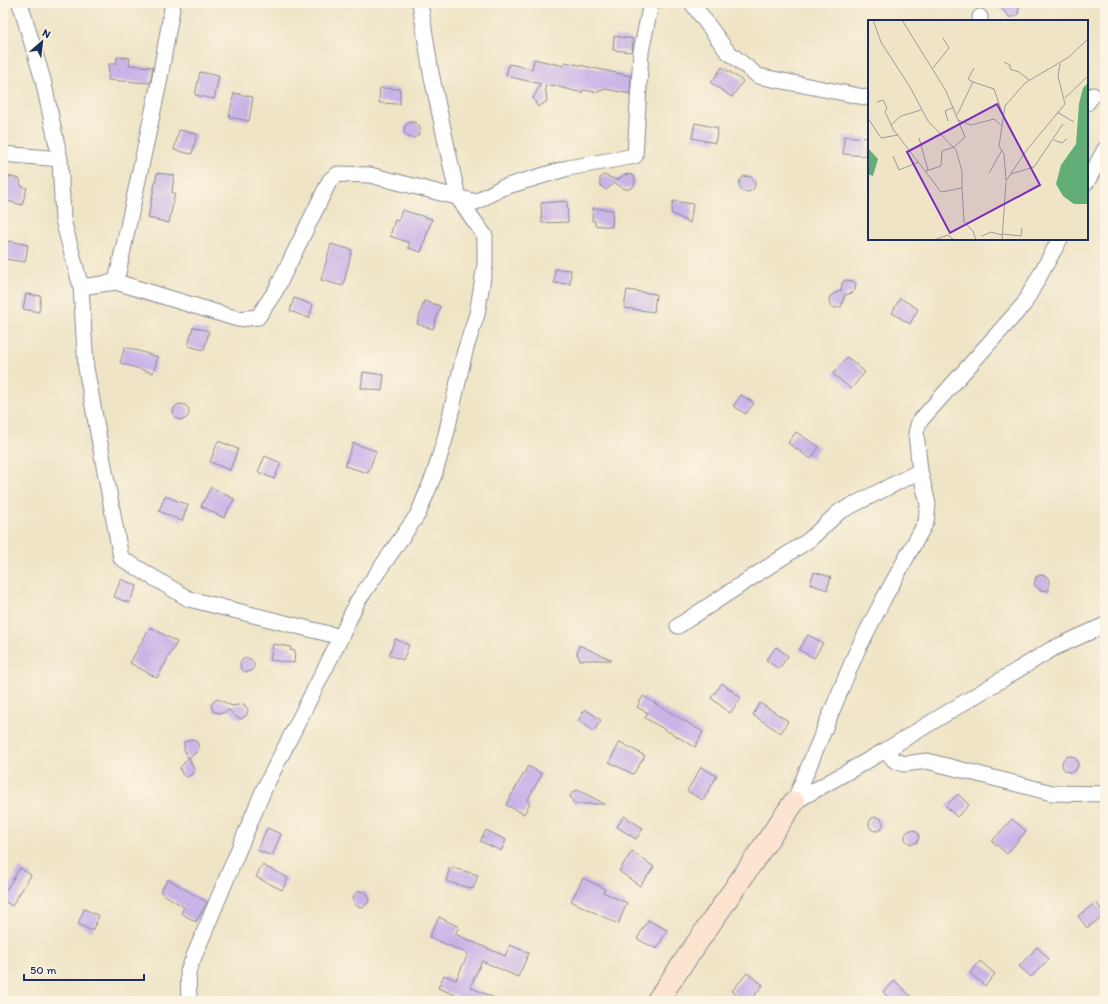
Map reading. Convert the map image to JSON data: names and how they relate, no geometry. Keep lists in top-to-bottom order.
{
  "scale_bar": "50 m",
  "north": "top right"
}
